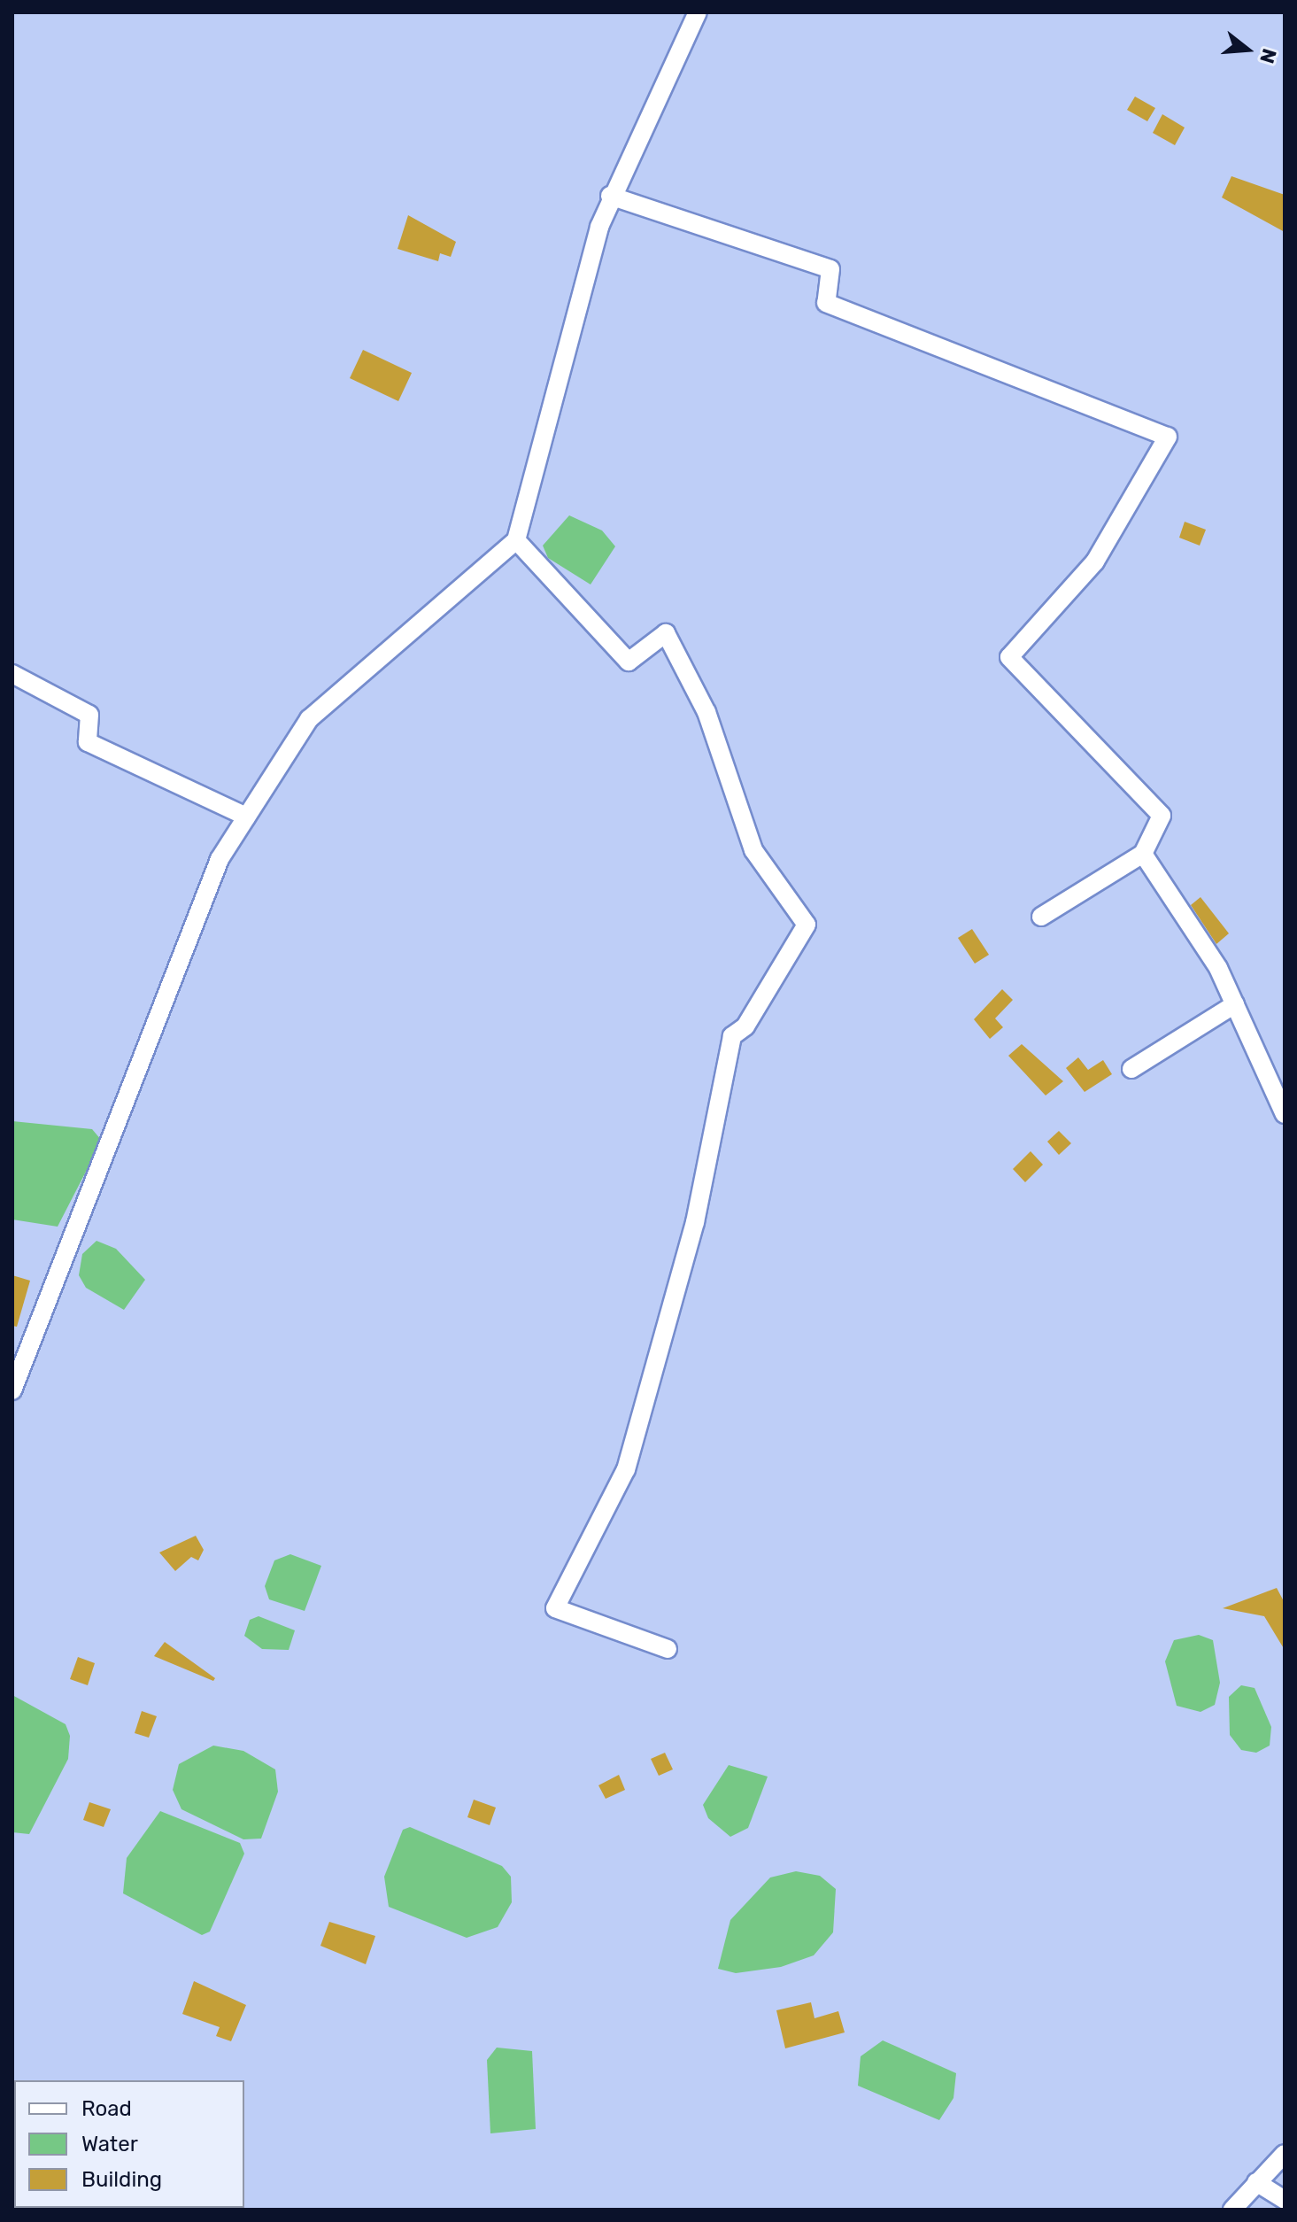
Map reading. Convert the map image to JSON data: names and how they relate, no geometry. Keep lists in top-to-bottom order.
{
  "legend": ["Road", "Water", "Building"],
  "north": "right"
}
